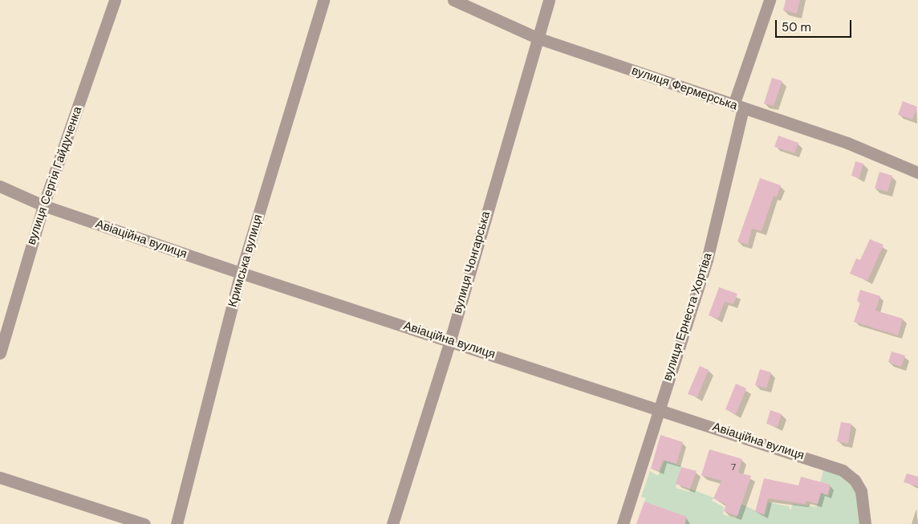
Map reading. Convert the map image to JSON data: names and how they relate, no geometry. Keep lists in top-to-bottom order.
{
  "streets": {
    "street": [
      "вулиця Фермерська",
      "вулиця Сергія Гайдученка",
      "Авіаційна вулиця",
      "Кримська вулиця",
      "вулиця Чонгарська",
      "вулиця Ернеста Хортіва"
    ]
  },
  "crossings": [
    ["вулиця Фермерська", "вулиця Чонгарська"],
    ["вулиця Фермерська", "вулиця Ернеста Хортіва"],
    ["вулиця Сергія Гайдученка", "Авіаційна вулиця"],
    ["Авіаційна вулиця", "Кримська вулиця"],
    ["Авіаційна вулиця", "вулиця Чонгарська"],
    ["Авіаційна вулиця", "вулиця Ернеста Хортіва"]
  ],
  "house_numbers": ["7"],
  "scale_bar": "50 m"
}
